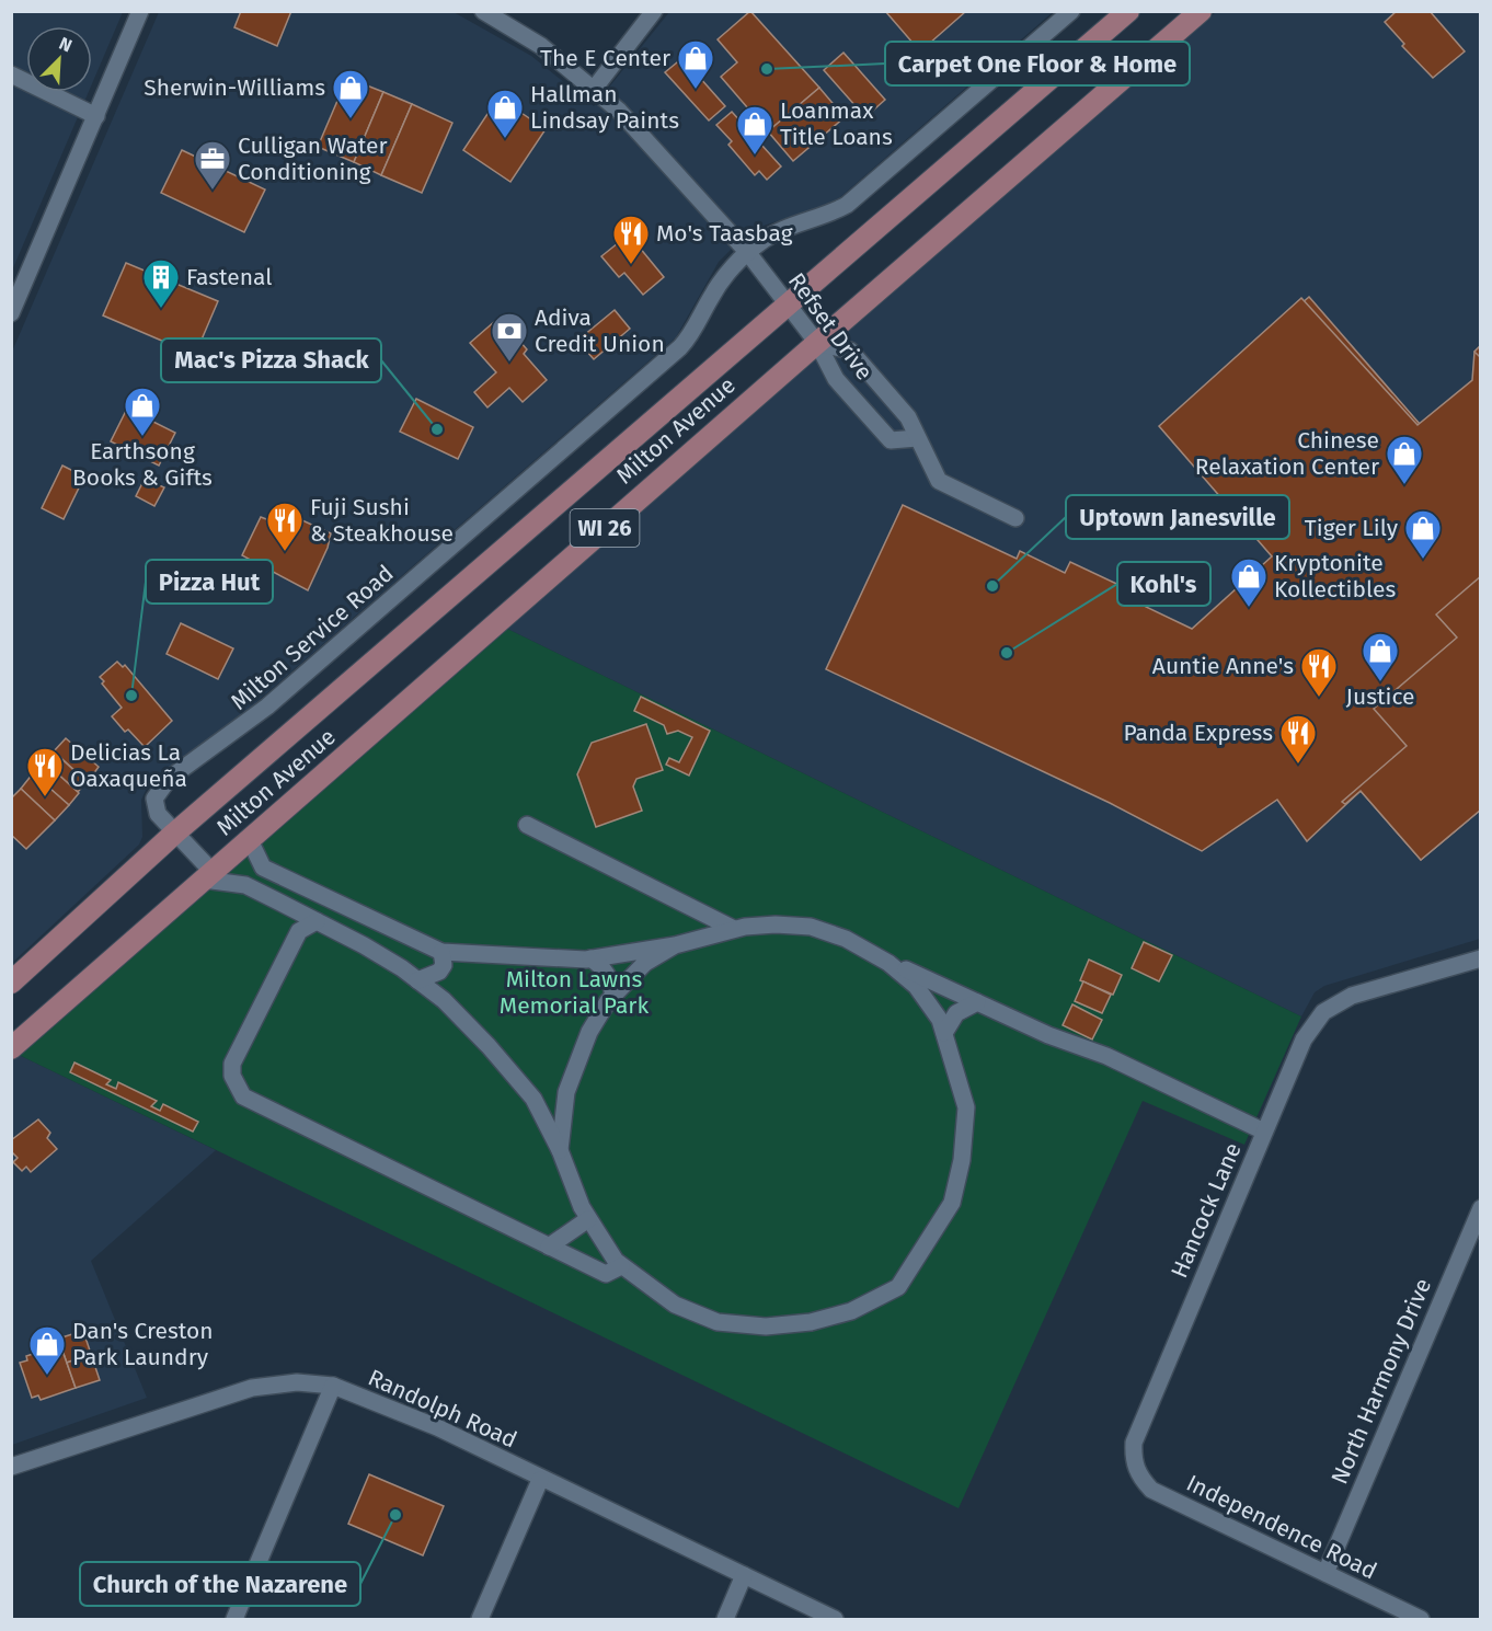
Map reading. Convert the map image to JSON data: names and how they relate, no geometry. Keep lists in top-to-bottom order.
{
  "streets": {
    "main road": ["Milton Avenue", "WI 26"],
    "street": [
      "Refset Drive",
      "Milton Service Road",
      "Hancock Lane",
      "North Harmony Drive",
      "Randolph Road",
      "Independence Road"
    ]
  },
  "crossings": [
    ["Refset Drive", "Milton Avenue"],
    ["Refset Drive", "Milton Service Road"],
    ["Milton Avenue", "Milton Service Road"],
    ["Hancock Lane", "Independence Road"],
    ["North Harmony Drive", "Independence Road"]
  ],
  "parks": ["Milton Lawns Memorial Park"],
  "places": {
    "other": [
      "Carpet One Floor & Home",
      "Mac's Pizza Shack",
      "Uptown Janesville",
      "Kohl's",
      "Pizza Hut",
      "Church of the Nazarene"
    ],
    "shop": [
      "The E Center",
      "Sherwin-Williams",
      "Hallman Lindsay Paints",
      "Loanmax Title Loans",
      "Earthsong Books & Gifts",
      "Chinese Relaxation Center",
      "Tiger Lily",
      "Kryptonite Kollectibles",
      "Justice",
      "Dan's Creston Park Laundry"
    ],
    "office": ["Culligan Water Conditioning"],
    "restaurant": [
      "Mo's Taasbag",
      "Fuji Sushi & Steakhouse",
      "Auntie Anne's",
      "Panda Express",
      "Delicias La Oaxaqueña"
    ],
    "building": ["Fastenal"],
    "bank": ["Adiva Credit Union"]
  },
  "north": "top right"
}
